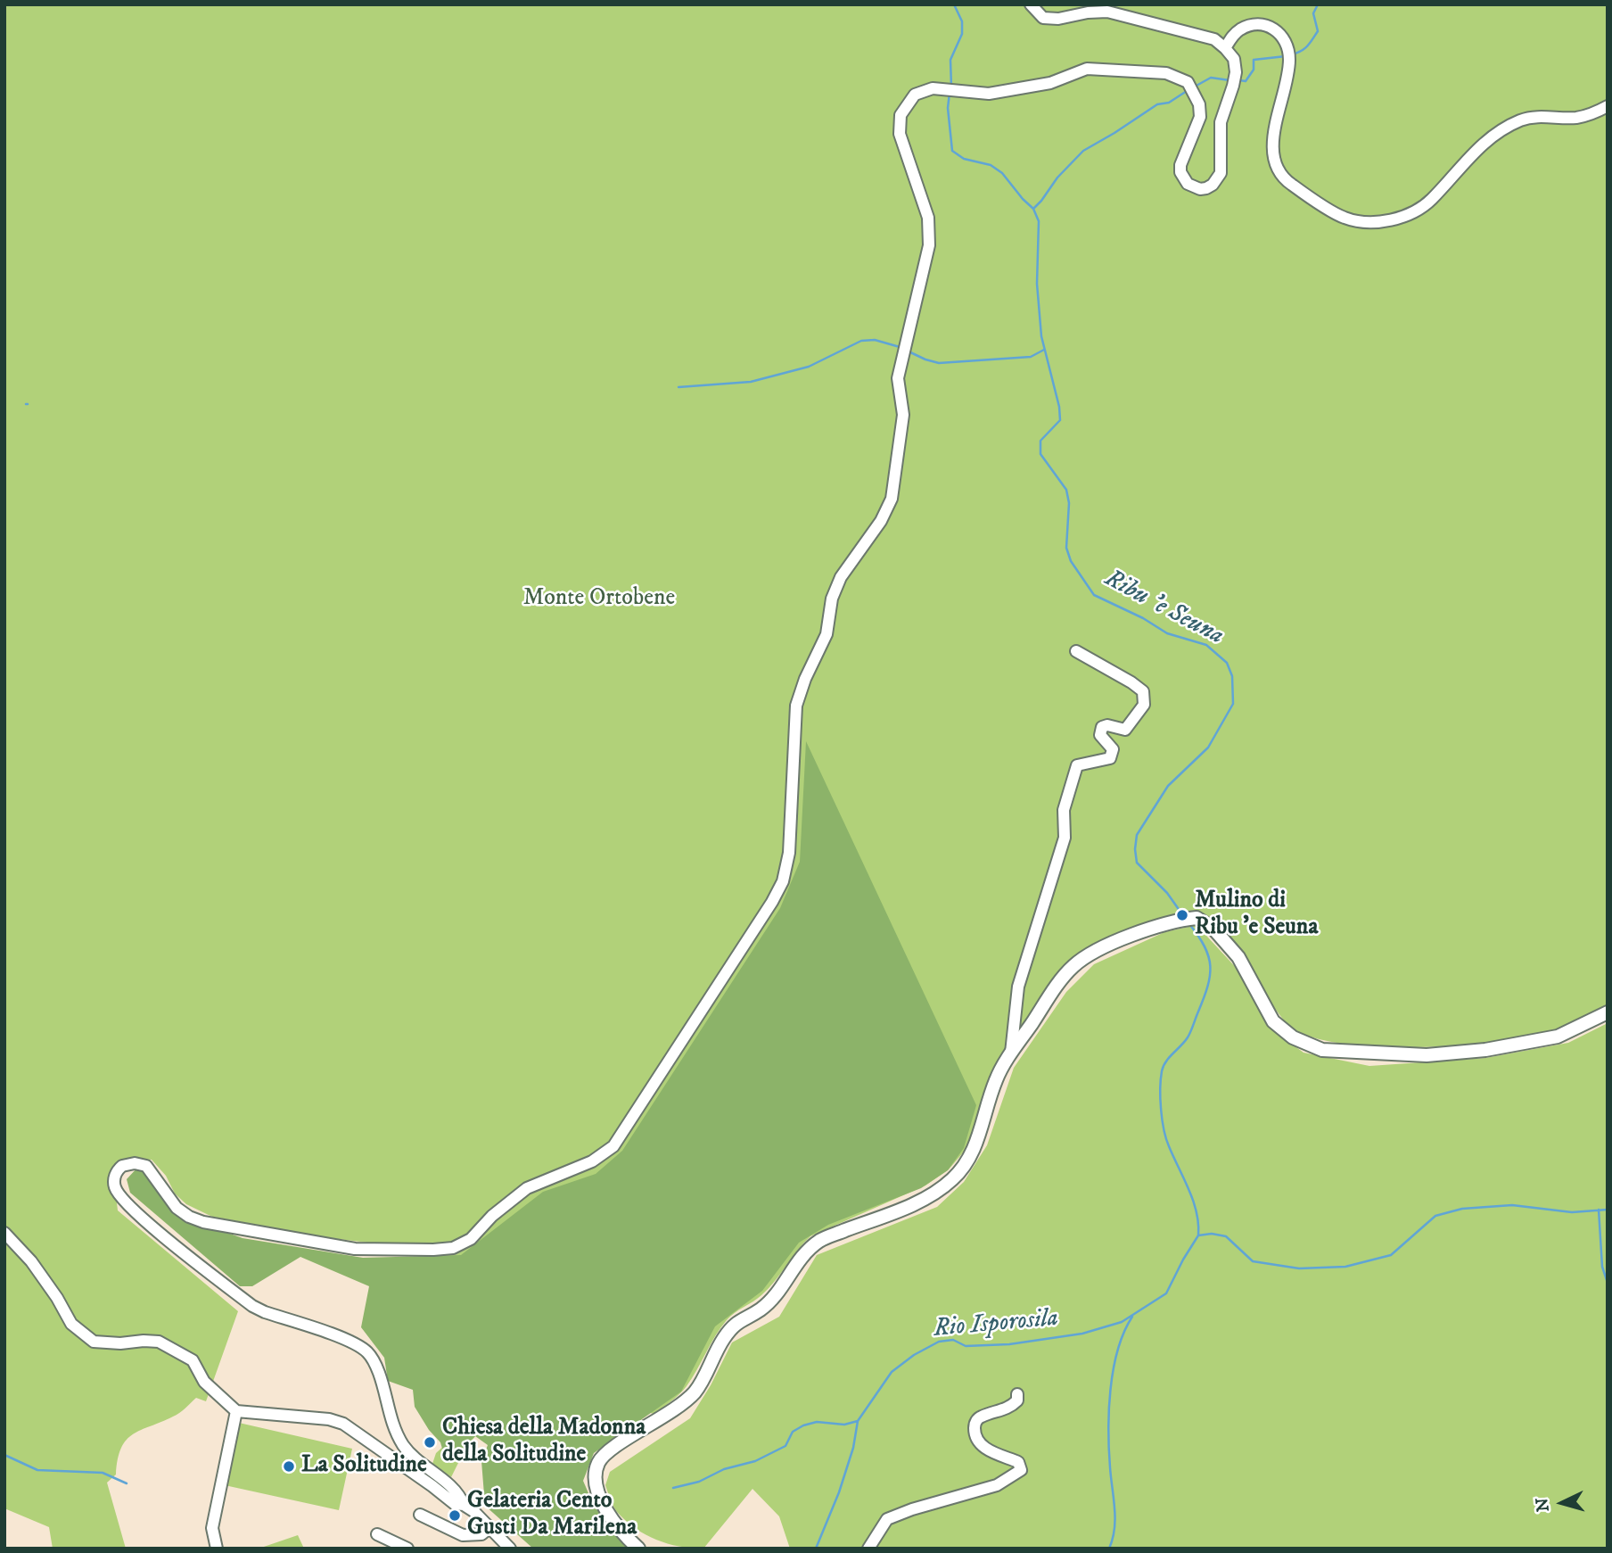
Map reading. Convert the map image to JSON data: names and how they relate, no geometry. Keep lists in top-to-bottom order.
{
  "water": ["Ribu 'e Seuna", "Rio Isporosila"],
  "parks": ["Monte Ortobene"],
  "places": [
    "Mulino di Ribu 'e Seuna",
    "Chiesa della Madonna della Solitudine",
    "La Solitudine",
    "Gelateria Cento Gusti Da Marilena"
  ],
  "north": "left"
}
